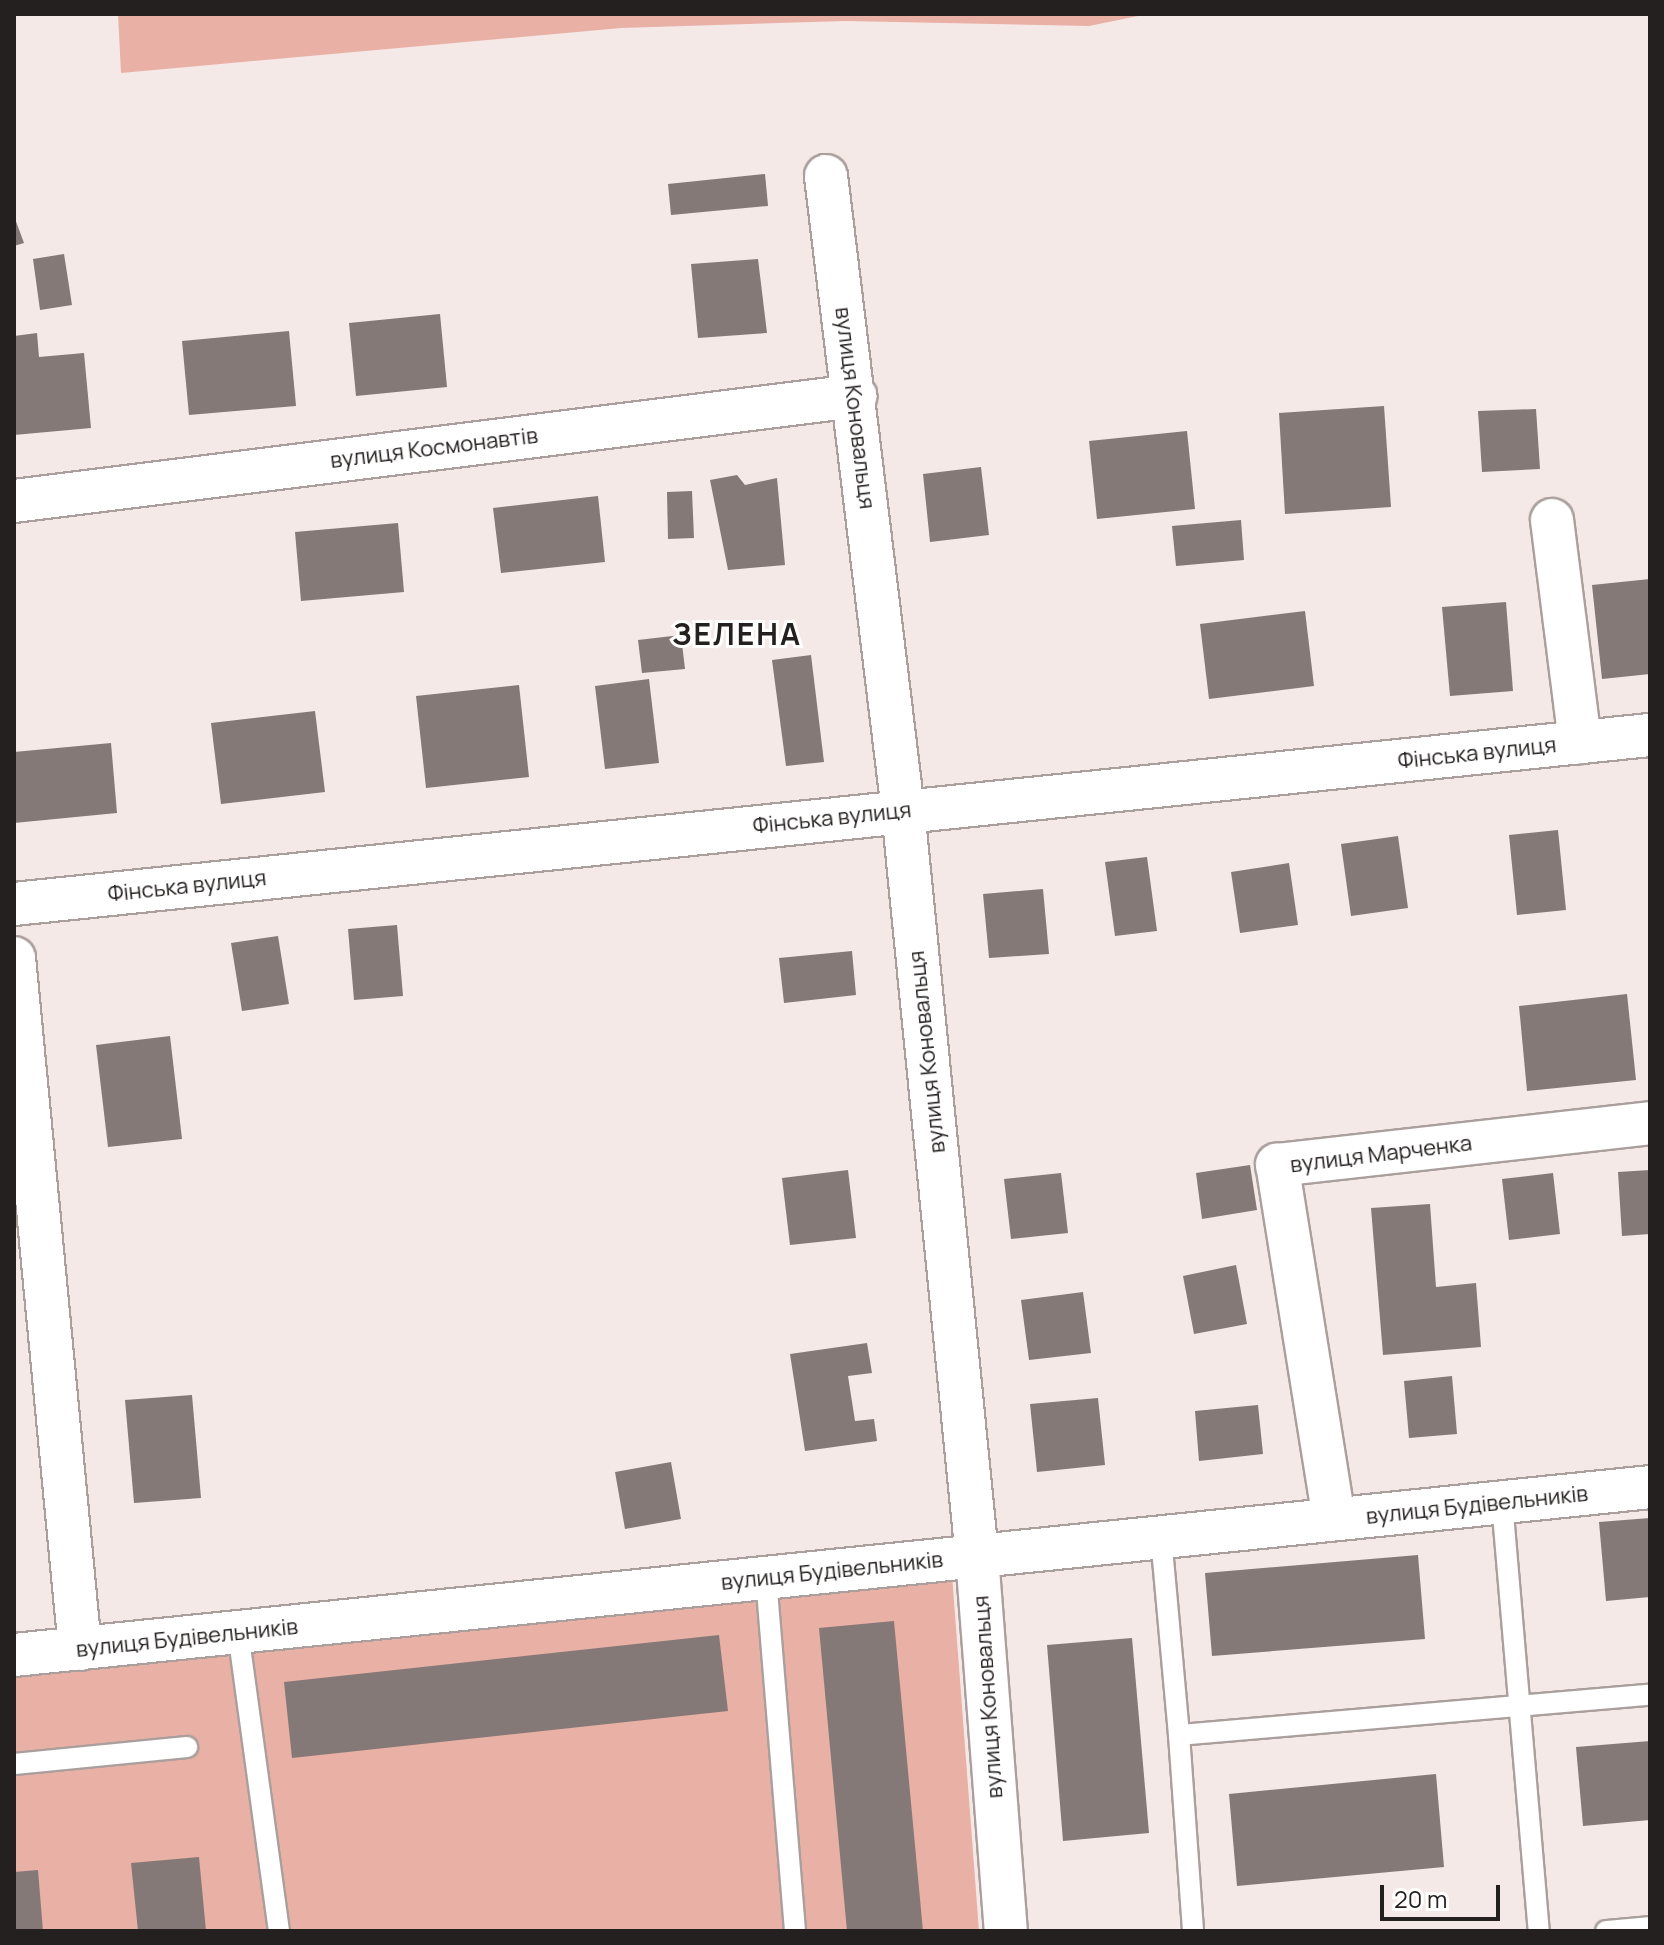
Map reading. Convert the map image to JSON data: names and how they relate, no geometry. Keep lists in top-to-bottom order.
{
  "streets": {
    "street": [
      "вулиця Коновальця",
      "вулиця Космонавтів",
      "Фінська вулиця",
      "вулиця Марченка",
      "вулиця Будівельників"
    ]
  },
  "crossings": [
    ["вулиця Коновальця", "вулиця Космонавтів"],
    ["вулиця Коновальця", "Фінська вулиця"],
    ["вулиця Коновальця", "вулиця Будівельників"],
    ["вулиця Марченка", "вулиця Будівельників"]
  ],
  "districts": ["ЗЕЛЕНА"],
  "scale_bar": "20 m"
}
